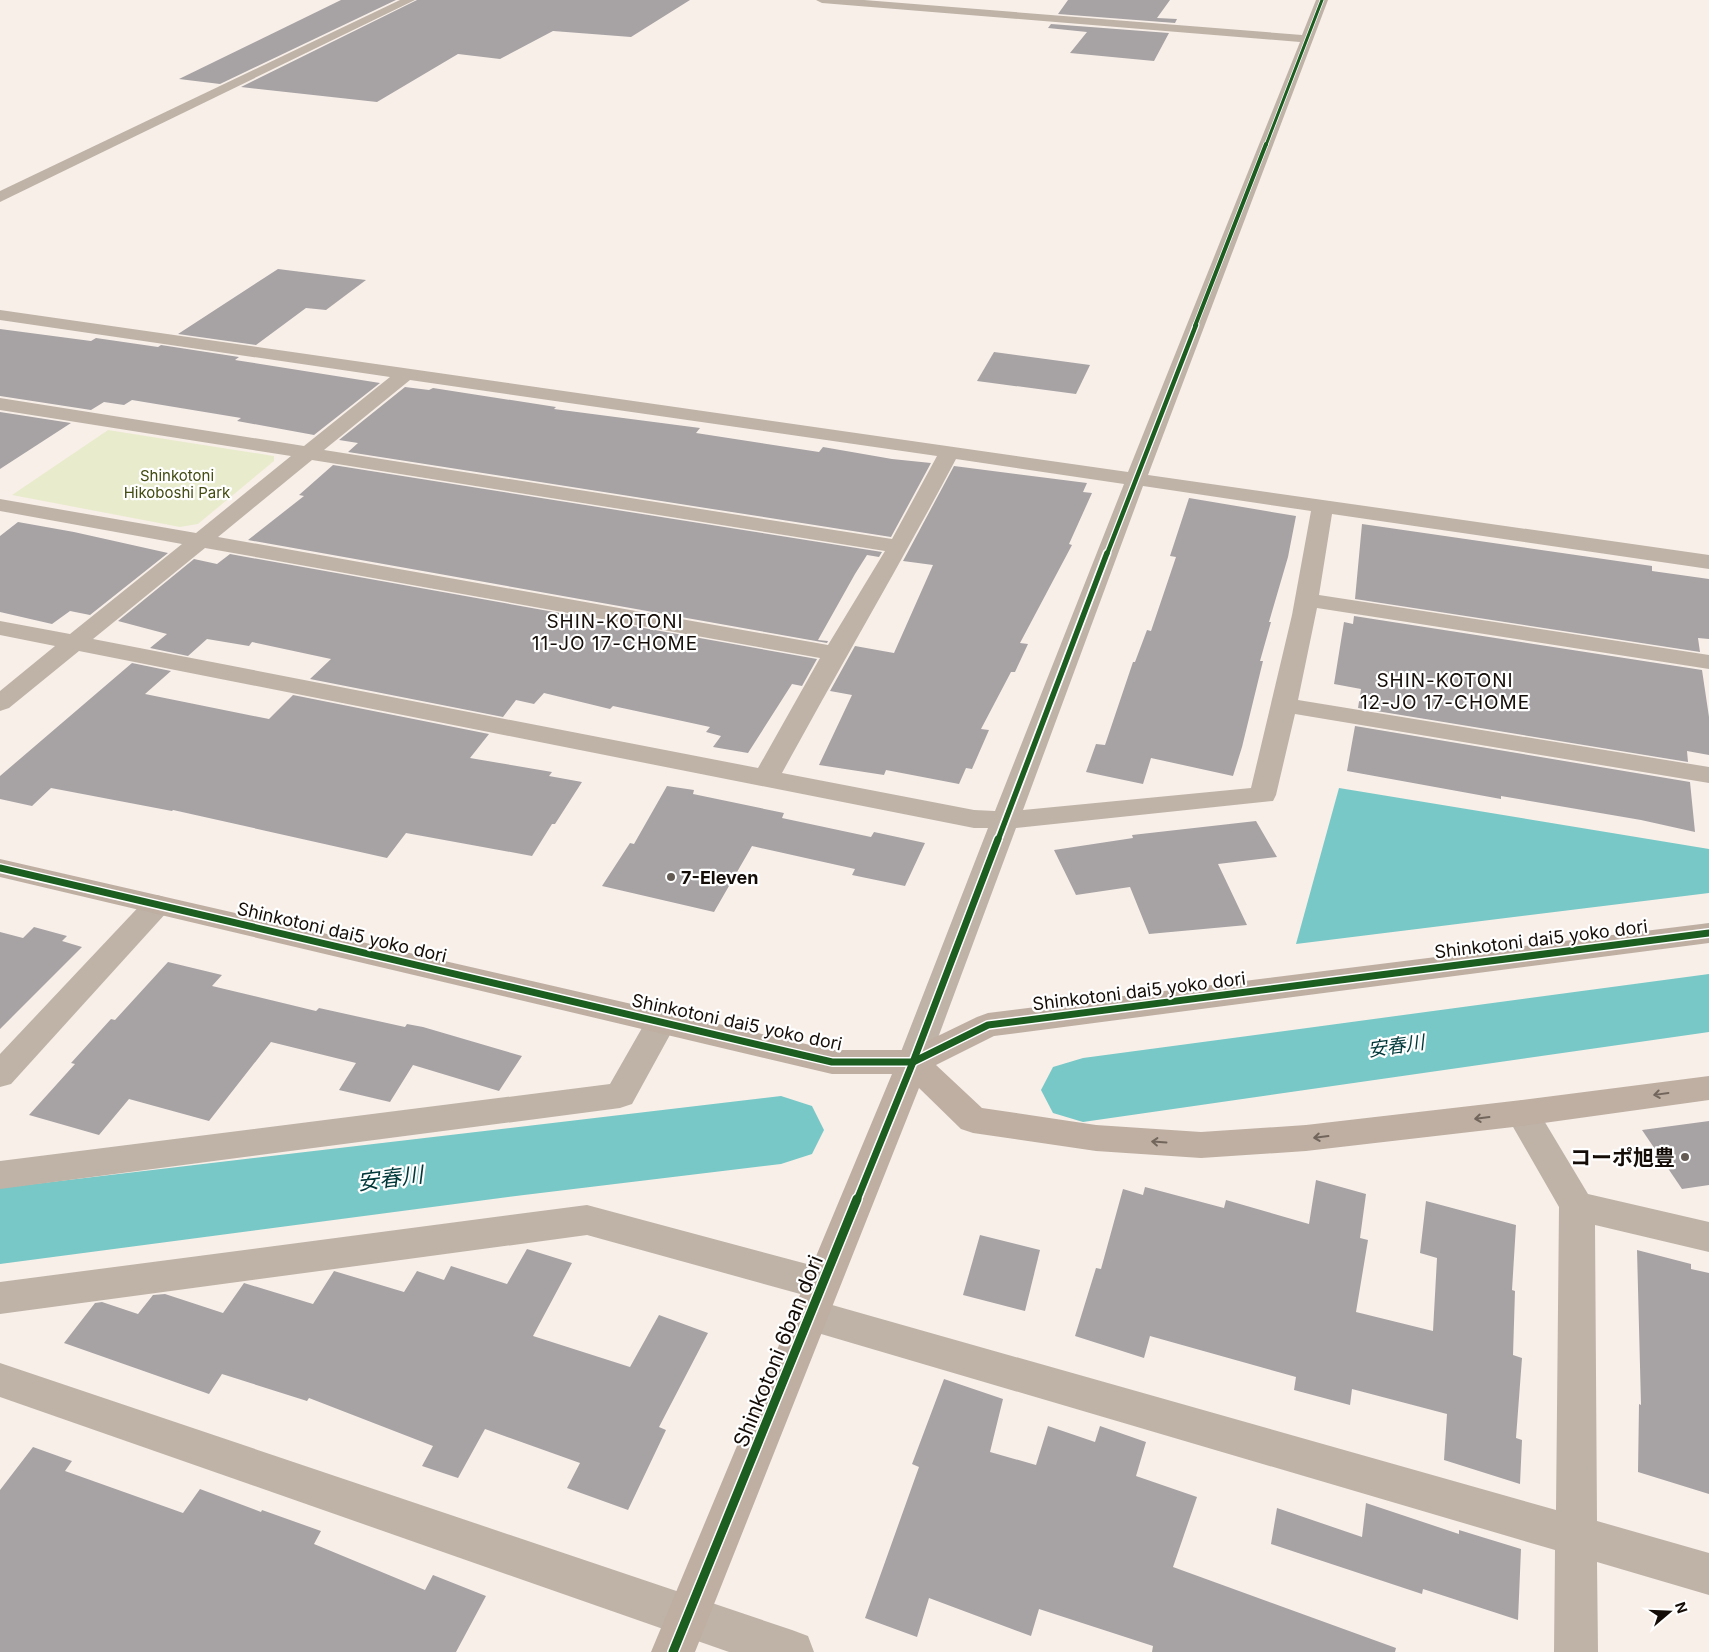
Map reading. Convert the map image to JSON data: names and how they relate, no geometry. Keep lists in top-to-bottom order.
{
  "streets": {
    "street": ["Shinkotoni dai5 yoko dori", "Shinkotoni 6ban dori"]
  },
  "crossings": [
    ["Shinkotoni dai5 yoko dori", "Shinkotoni 6ban dori"]
  ],
  "districts": ["SHIN-KOTONI 11-JO 17-CHOME", "SHIN-KOTONI 12-JO 17-CHOME"],
  "water": ["安春川"],
  "parks": ["Shinkotoni Hikoboshi Park"],
  "places": ["7-Eleven", "コーポ旭豊"],
  "north": "right"
}
